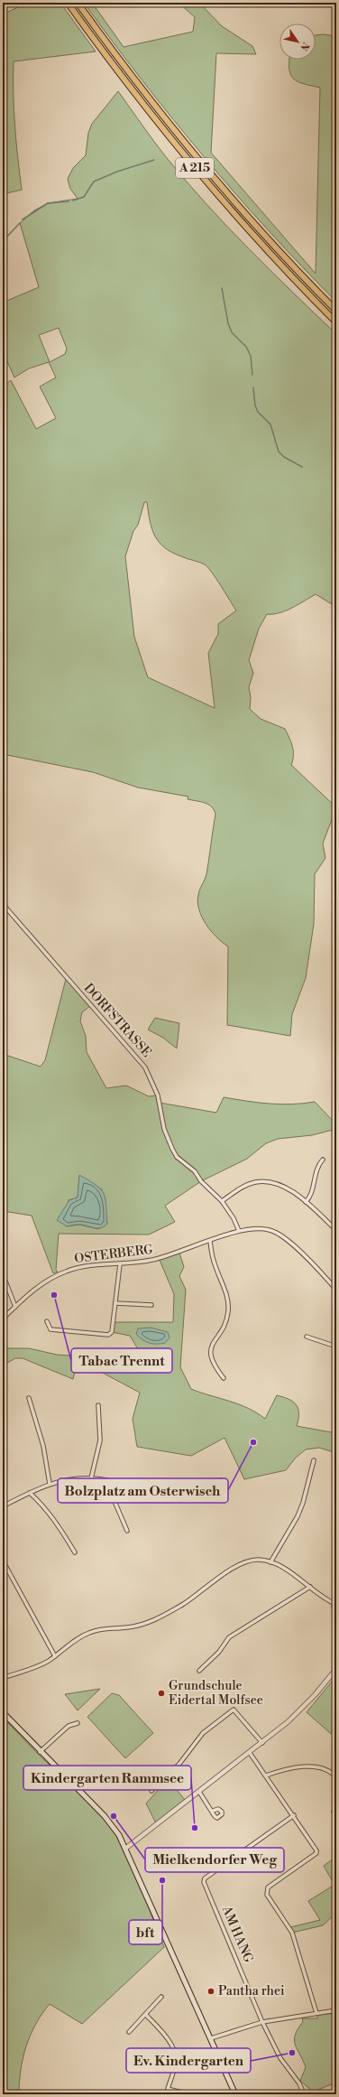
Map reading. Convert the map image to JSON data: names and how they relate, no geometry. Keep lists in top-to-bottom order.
{
  "streets": {
    "highway": ["A 215"],
    "street": ["DORFSTRASSE", "OSTERBERG", "AM HANG"]
  },
  "crossings": [
    ["DORFSTRASSE", "OSTERBERG"]
  ],
  "places": [
    "Tabac Trennt",
    "Bolzplatz am Osterwisch",
    "Grundschule Eidertal Molfsee",
    "Mielkendorfer Weg",
    "Kindergarten Rammsee",
    "bft",
    "Pantha rhei",
    "Ev. Kindergarten"
  ],
  "north": "bottom right"
}
